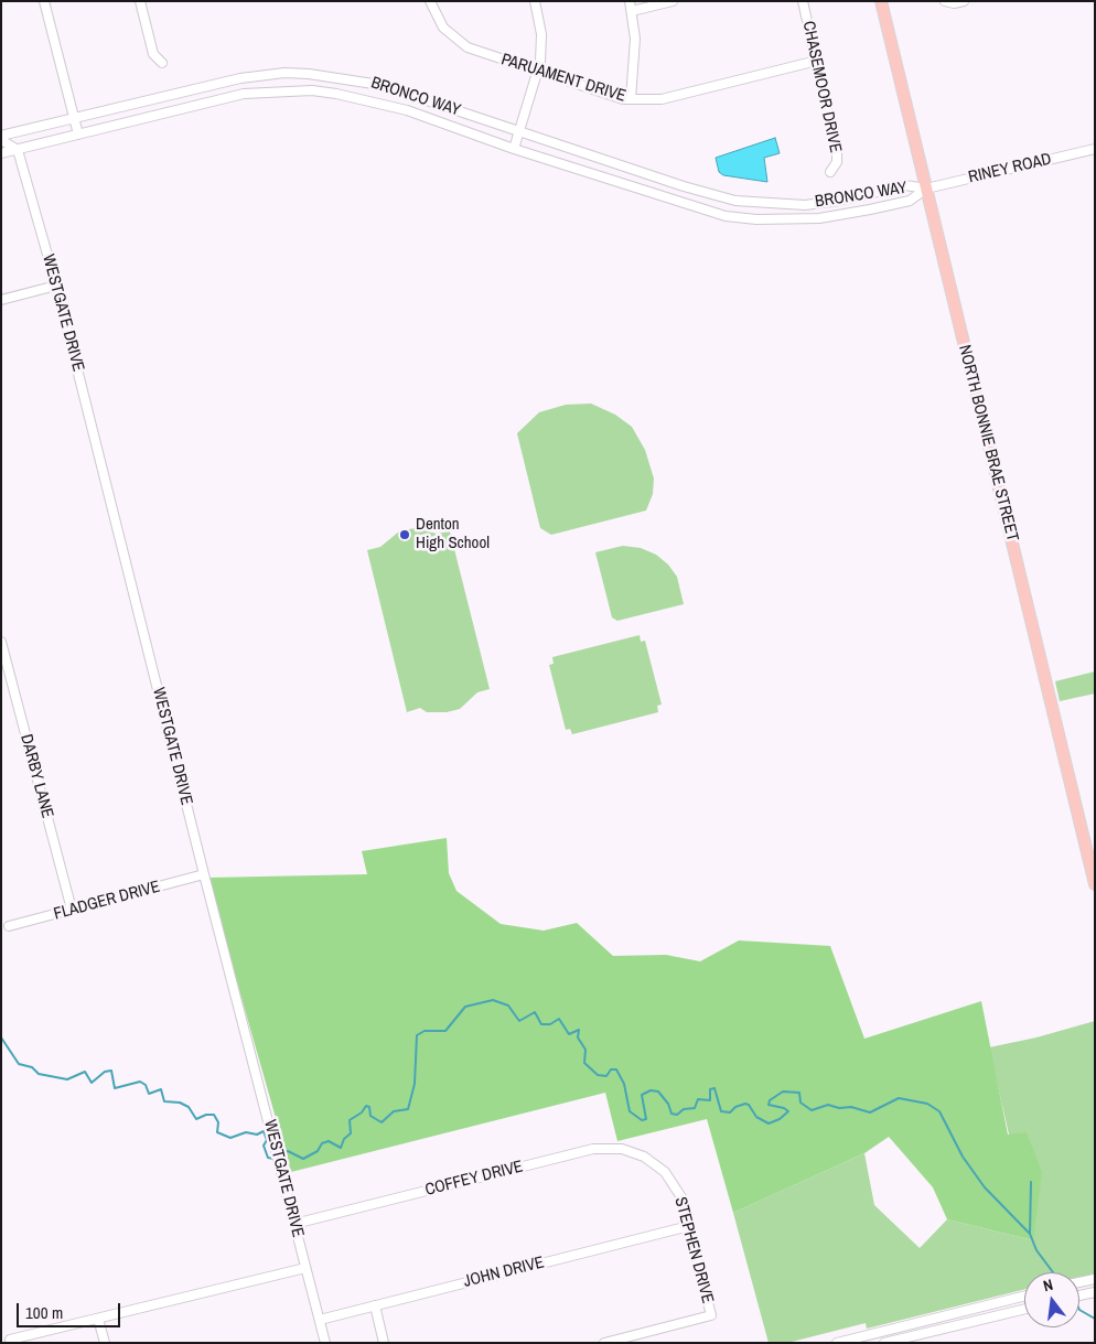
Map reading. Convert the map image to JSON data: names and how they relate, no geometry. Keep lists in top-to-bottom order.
{
  "streets": {
    "main road": ["NORTH BONNIE BRAE STREET"],
    "street": [
      "PARUAMENT DRIVE",
      "CHASEMOOR DRIVE",
      "BRONCO WAY",
      "RINEY ROAD",
      "WESTGATE DRIVE",
      "DARBY LANE",
      "FLADGER DRIVE",
      "COFFEY DRIVE",
      "STEPHEN DRIVE",
      "JOHN DRIVE"
    ]
  },
  "crossings": [
    ["PARUAMENT DRIVE", "CHASEMOOR DRIVE"],
    ["BRONCO WAY", "RINEY ROAD"],
    ["BRONCO WAY", "WESTGATE DRIVE"],
    ["BRONCO WAY", "NORTH BONNIE BRAE STREET"],
    ["RINEY ROAD", "NORTH BONNIE BRAE STREET"],
    ["WESTGATE DRIVE", "FLADGER DRIVE"],
    ["WESTGATE DRIVE", "COFFEY DRIVE"],
    ["WESTGATE DRIVE", "JOHN DRIVE"],
    ["DARBY LANE", "FLADGER DRIVE"],
    ["COFFEY DRIVE", "STEPHEN DRIVE"],
    ["STEPHEN DRIVE", "JOHN DRIVE"]
  ],
  "places": ["Denton High School"],
  "scale_bar": "100 m",
  "north": "top"
}
